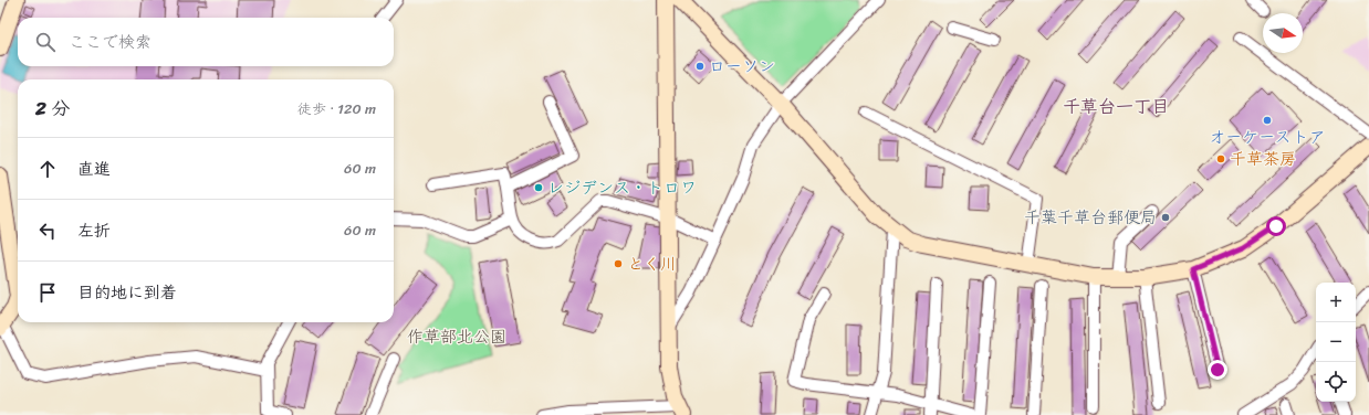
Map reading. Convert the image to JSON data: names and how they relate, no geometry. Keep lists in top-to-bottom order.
{
  "districts": ["千草台一丁目"],
  "parks": ["作草部北公園"],
  "places": [
    "ローソン",
    "オーケーストア",
    "千草茶房",
    "レジデンス・トロワ",
    "千葉千草台郵便局",
    "とく川"
  ],
  "north": "right",
  "page": {
    "search": "ここで検索",
    "heading": ["2 分", "徒歩 · 120 m"],
    "list": [
      ["直進", "60 m"],
      ["左折", "60 m"],
      "目的地に到着"
    ],
    "map_buttons": ["+", "−"]
  }
}
